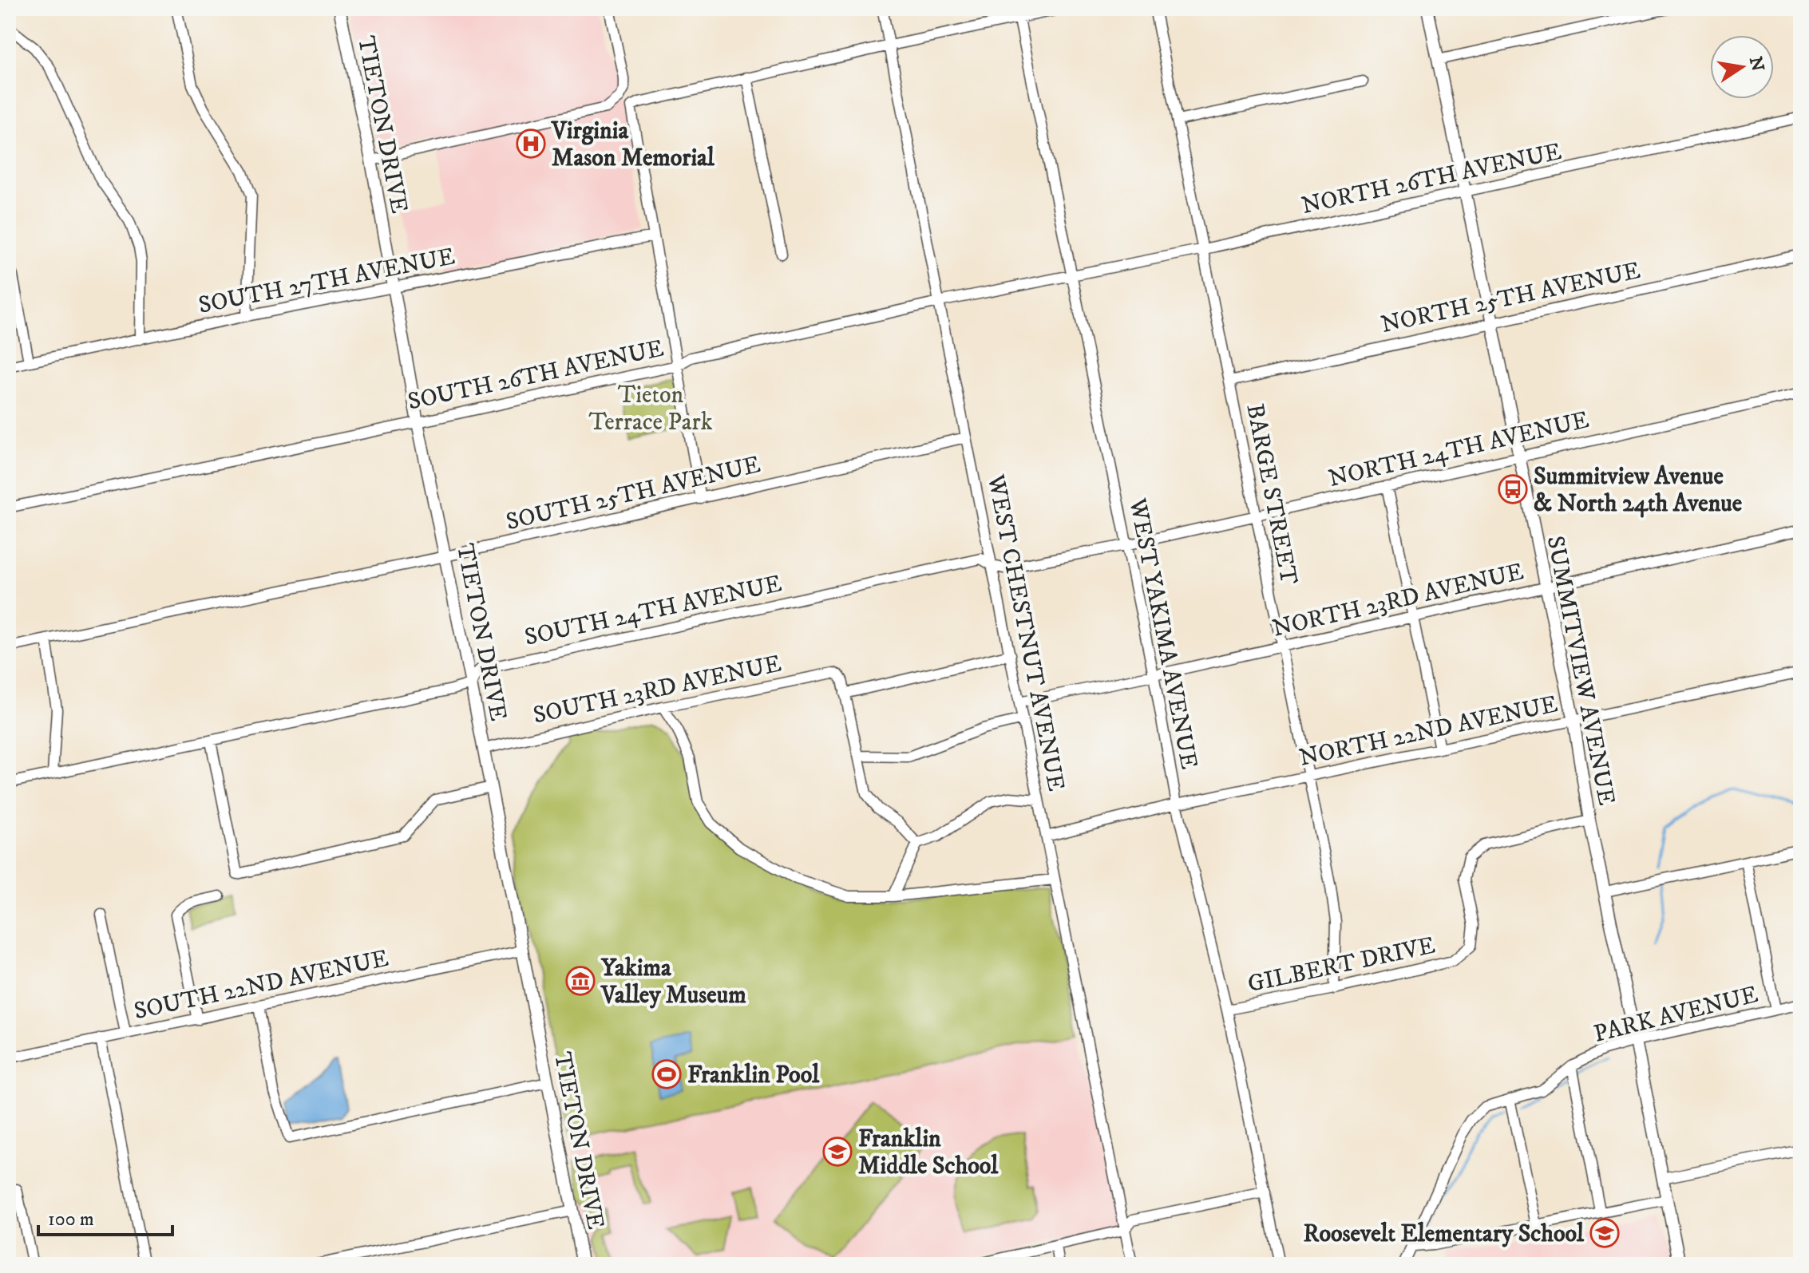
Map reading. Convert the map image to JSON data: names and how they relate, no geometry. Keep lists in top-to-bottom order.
{
  "streets": {
    "main road": ["TIETON DRIVE", "SUMMITVIEW AVENUE"],
    "street": [
      "NORTH 26TH AVENUE",
      "SOUTH 27TH AVENUE",
      "NORTH 25TH AVENUE",
      "SOUTH 26TH AVENUE",
      "NORTH 24TH AVENUE",
      "SOUTH 25TH AVENUE",
      "BARGE STREET",
      "NORTH 23RD AVENUE",
      "SOUTH 24TH AVENUE",
      "WEST CHESTNUT AVENUE",
      "WEST YAKIMA AVENUE",
      "SOUTH 23RD AVENUE",
      "NORTH 22ND AVENUE",
      "GILBERT DRIVE",
      "SOUTH 22ND AVENUE",
      "PARK AVENUE"
    ]
  },
  "crossings": [
    ["TIETON DRIVE", "SOUTH 27TH AVENUE"],
    ["TIETON DRIVE", "SOUTH 26TH AVENUE"],
    ["TIETON DRIVE", "SOUTH 25TH AVENUE"],
    ["TIETON DRIVE", "SOUTH 24TH AVENUE"],
    ["TIETON DRIVE", "SOUTH 23RD AVENUE"],
    ["TIETON DRIVE", "SOUTH 22ND AVENUE"],
    ["NORTH 26TH AVENUE", "SOUTH 26TH AVENUE"],
    ["NORTH 26TH AVENUE", "BARGE STREET"],
    ["NORTH 26TH AVENUE", "WEST YAKIMA AVENUE"],
    ["NORTH 26TH AVENUE", "SUMMITVIEW AVENUE"],
    ["NORTH 25TH AVENUE", "BARGE STREET"],
    ["NORTH 25TH AVENUE", "SUMMITVIEW AVENUE"],
    ["SOUTH 26TH AVENUE", "WEST CHESTNUT AVENUE"],
    ["SOUTH 26TH AVENUE", "WEST YAKIMA AVENUE"],
    ["NORTH 24TH AVENUE", "BARGE STREET"],
    ["NORTH 24TH AVENUE", "SOUTH 24TH AVENUE"],
    ["NORTH 24TH AVENUE", "WEST YAKIMA AVENUE"],
    ["NORTH 24TH AVENUE", "SUMMITVIEW AVENUE"],
    ["SOUTH 25TH AVENUE", "WEST CHESTNUT AVENUE"],
    ["BARGE STREET", "NORTH 23RD AVENUE"],
    ["BARGE STREET", "NORTH 22ND AVENUE"],
    ["BARGE STREET", "GILBERT DRIVE"],
    ["NORTH 23RD AVENUE", "WEST YAKIMA AVENUE"],
    ["NORTH 23RD AVENUE", "SUMMITVIEW AVENUE"],
    ["SOUTH 24TH AVENUE", "WEST CHESTNUT AVENUE"],
    ["SOUTH 24TH AVENUE", "WEST YAKIMA AVENUE"],
    ["WEST YAKIMA AVENUE", "NORTH 22ND AVENUE"],
    ["WEST YAKIMA AVENUE", "GILBERT DRIVE"],
    ["SUMMITVIEW AVENUE", "NORTH 22ND AVENUE"],
    ["SUMMITVIEW AVENUE", "GILBERT DRIVE"],
    ["SUMMITVIEW AVENUE", "PARK AVENUE"]
  ],
  "parks": ["Tieton Terrace Park"],
  "places": {
    "hospital": ["Virginia Mason Memorial"],
    "bus stop": ["Summitview Avenue & North 24th Avenue"],
    "museum": ["Yakima Valley Museum"],
    "sports": ["Franklin Pool"],
    "school or university": ["Franklin Middle School", "Roosevelt Elementary School"]
  },
  "scale_bar": "100 m",
  "north": "right"
}
